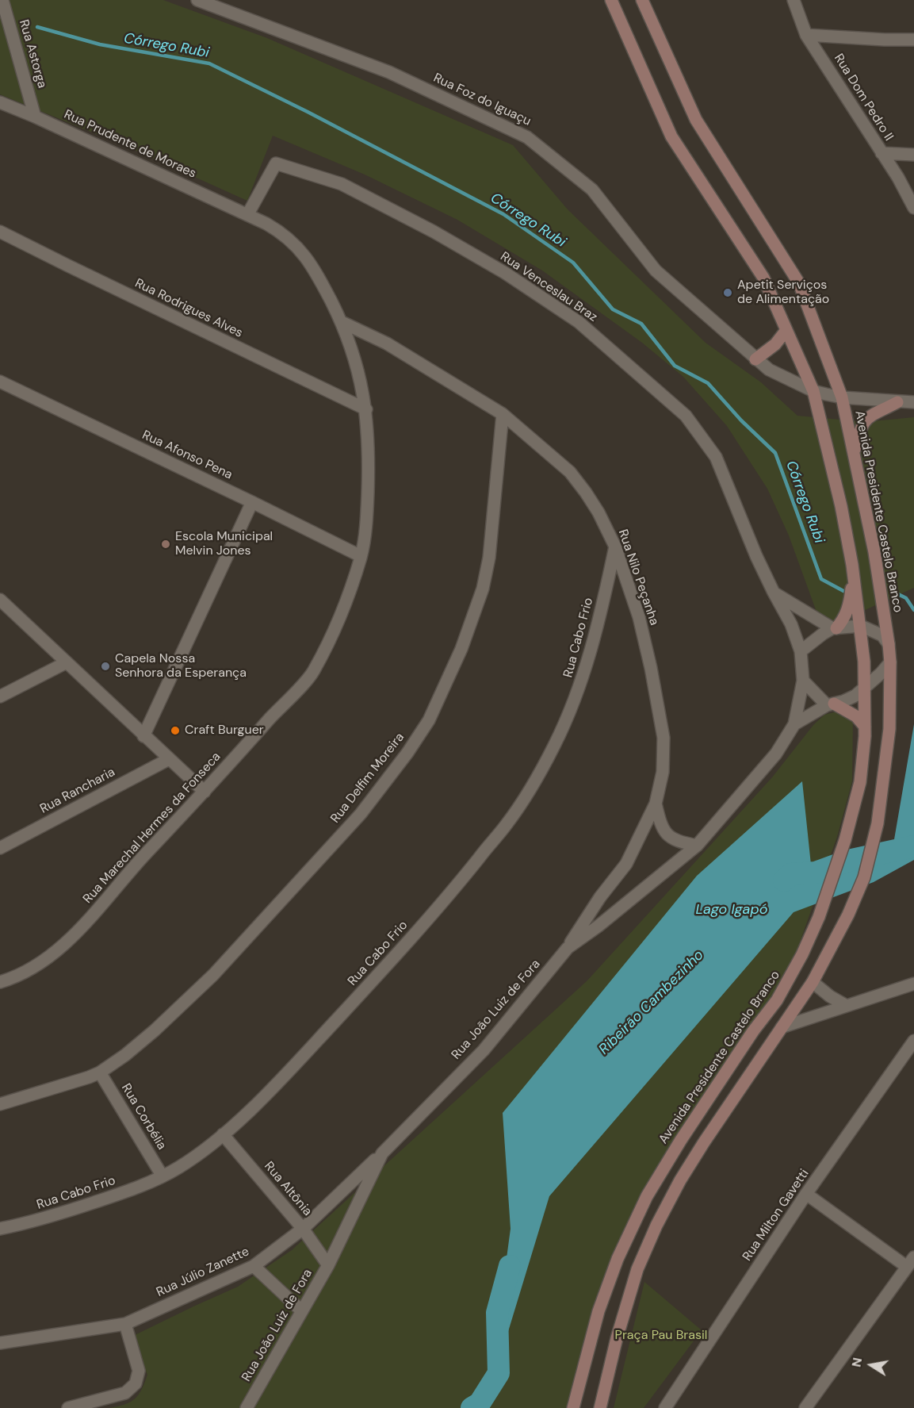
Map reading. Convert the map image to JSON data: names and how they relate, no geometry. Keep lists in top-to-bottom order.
{
  "streets": {
    "main road": ["Avenida Presidente Castelo Branco"],
    "street": [
      "Rua Astorga",
      "Rua Dom Pedro II",
      "Rua Foz do Iguaçu",
      "Rua Prudente de Moraes",
      "Rua Venceslau Braz",
      "Rua Rodrigues Alves",
      "Rua Afonso Pena",
      "Rua Nilo Peçanha",
      "Rua Cabo Frio",
      "Rua Delfim Moreira",
      "Rua Rancharia",
      "Rua Marechal Hermes da Fonseca",
      "Rua João Luiz de Fora",
      "Rua Corbélia",
      "Rua Altônia",
      "Rua Milton Gavetti",
      "Rua Júlio Zanette"
    ]
  },
  "crossings": [
    ["Rua Astorga", "Rua Prudente de Moraes"],
    ["Rua Foz do Iguaçu", "Avenida Presidente Castelo Branco"],
    ["Rua Prudente de Moraes", "Rua Venceslau Braz"],
    ["Rua Prudente de Moraes", "Rua Marechal Hermes da Fonseca"],
    ["Rua Venceslau Braz", "Avenida Presidente Castelo Branco"],
    ["Rua Venceslau Braz", "Rua Marechal Hermes da Fonseca"],
    ["Rua Venceslau Braz", "Rua João Luiz de Fora"],
    ["Rua Rodrigues Alves", "Rua Marechal Hermes da Fonseca"],
    ["Rua Afonso Pena", "Rua Marechal Hermes da Fonseca"],
    ["Avenida Presidente Castelo Branco", "Rua João Luiz de Fora"],
    ["Rua Nilo Peçanha", "Rua Cabo Frio"],
    ["Rua Nilo Peçanha", "Rua Delfim Moreira"],
    ["Rua Nilo Peçanha", "Rua Marechal Hermes da Fonseca"],
    ["Rua Cabo Frio", "Rua Corbélia"],
    ["Rua Cabo Frio", "Rua Altônia"],
    ["Rua Delfim Moreira", "Rua Corbélia"],
    ["Rua João Luiz de Fora", "Rua Altônia"],
    ["Rua João Luiz de Fora", "Rua Júlio Zanette"],
    ["Rua Altônia", "Rua Júlio Zanette"]
  ],
  "water": ["Córrego Rubi", "Lago Igapó", "Ribeirão Cambezinho"],
  "parks": ["Praça Pau Brasil"],
  "places": [
    "Apetit Serviços de Alimentação",
    "Escola Municipal Melvin Jones",
    "Capela Nossa Senhora da Esperança",
    "Craft Burguer"
  ],
  "north": "left"
}
